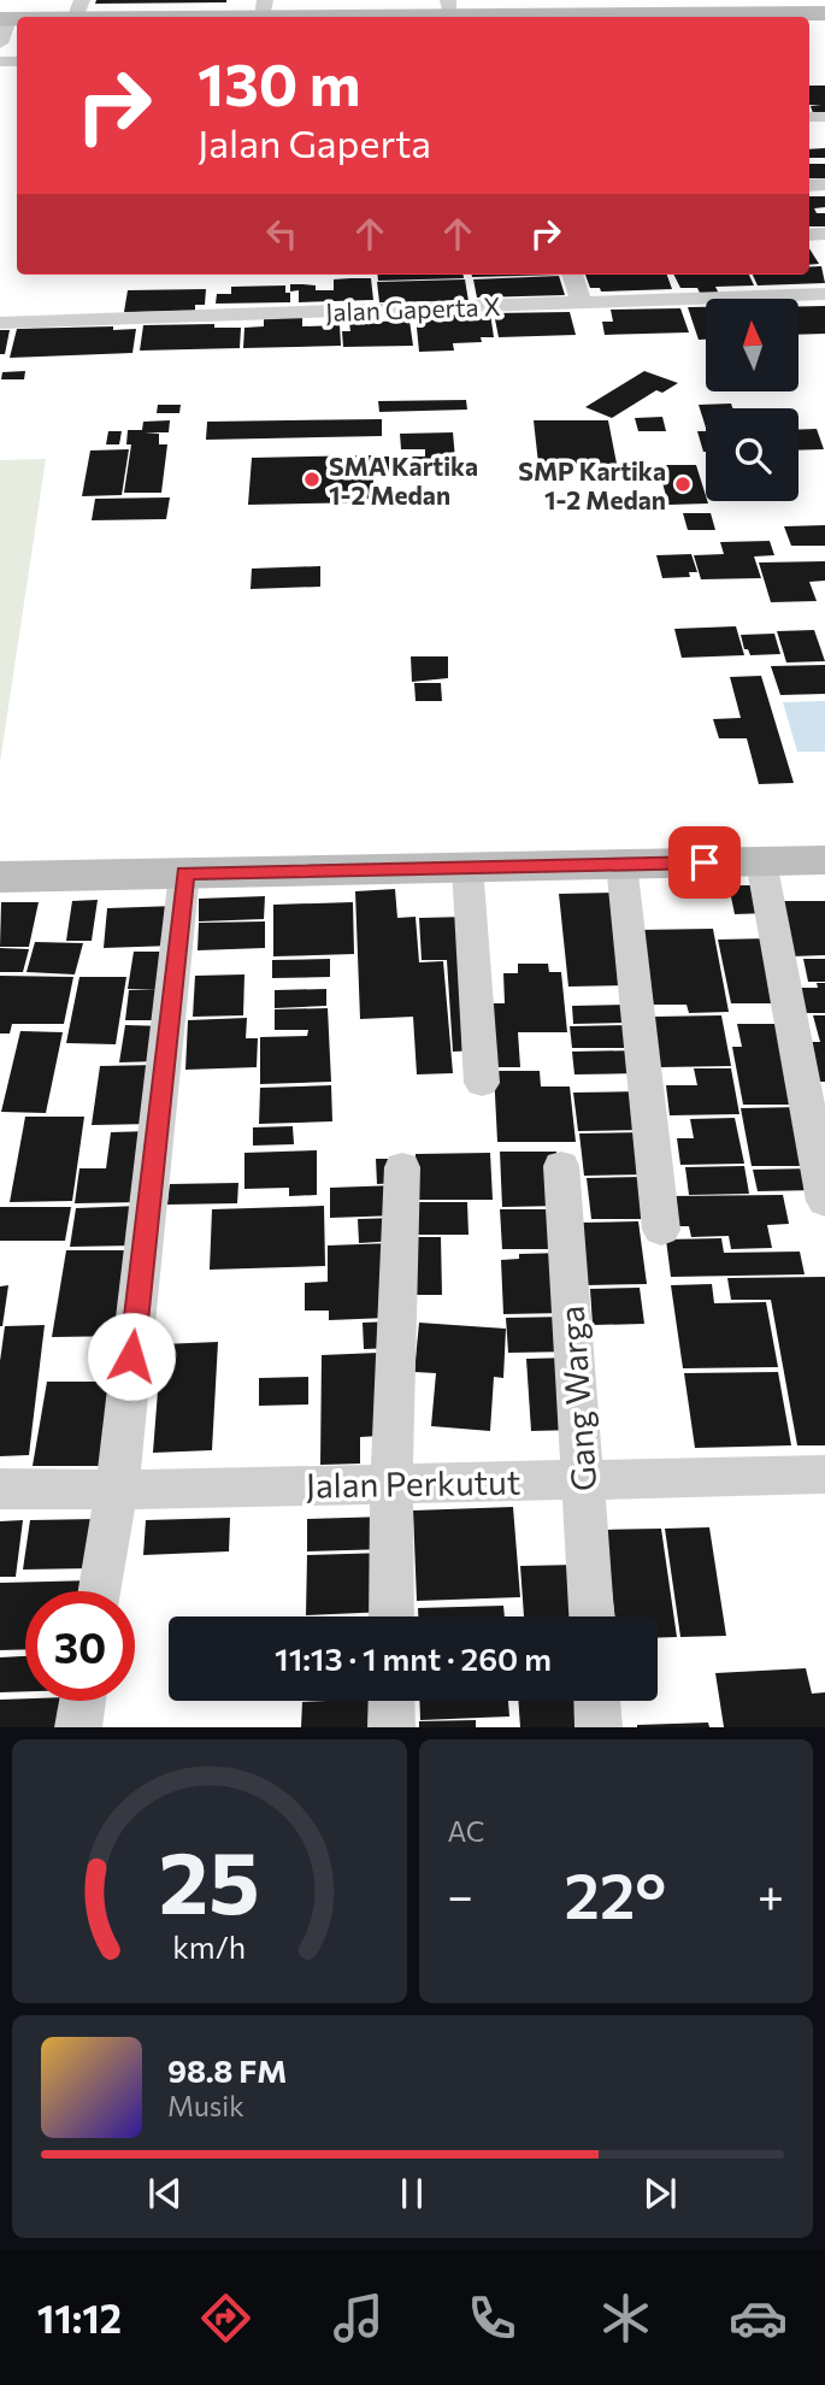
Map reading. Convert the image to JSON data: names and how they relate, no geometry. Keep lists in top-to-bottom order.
{
  "streets": {
    "street": ["Jalan Gaperta X", "Gang Warga", "Jalan Perkutut"]
  },
  "crossings": [
    ["Gang Warga", "Jalan Perkutut"]
  ],
  "places": ["SMA Kartika 1-2 Medan", "SMP Kartika 1-2 Medan"],
  "north": "top",
  "page": {
    "turn": ["130 m", "Jalan Gaperta"],
    "limit": "30",
    "trip": "11:13 · 1 mnt · 260 m",
    "tile": "AC",
    "heat": ["−", "22°", "+"],
    "song": ["98.8 FM", "Musik"],
    "tabs": "11:12",
    "gauge": ["25", "km/h"]
  }
}
